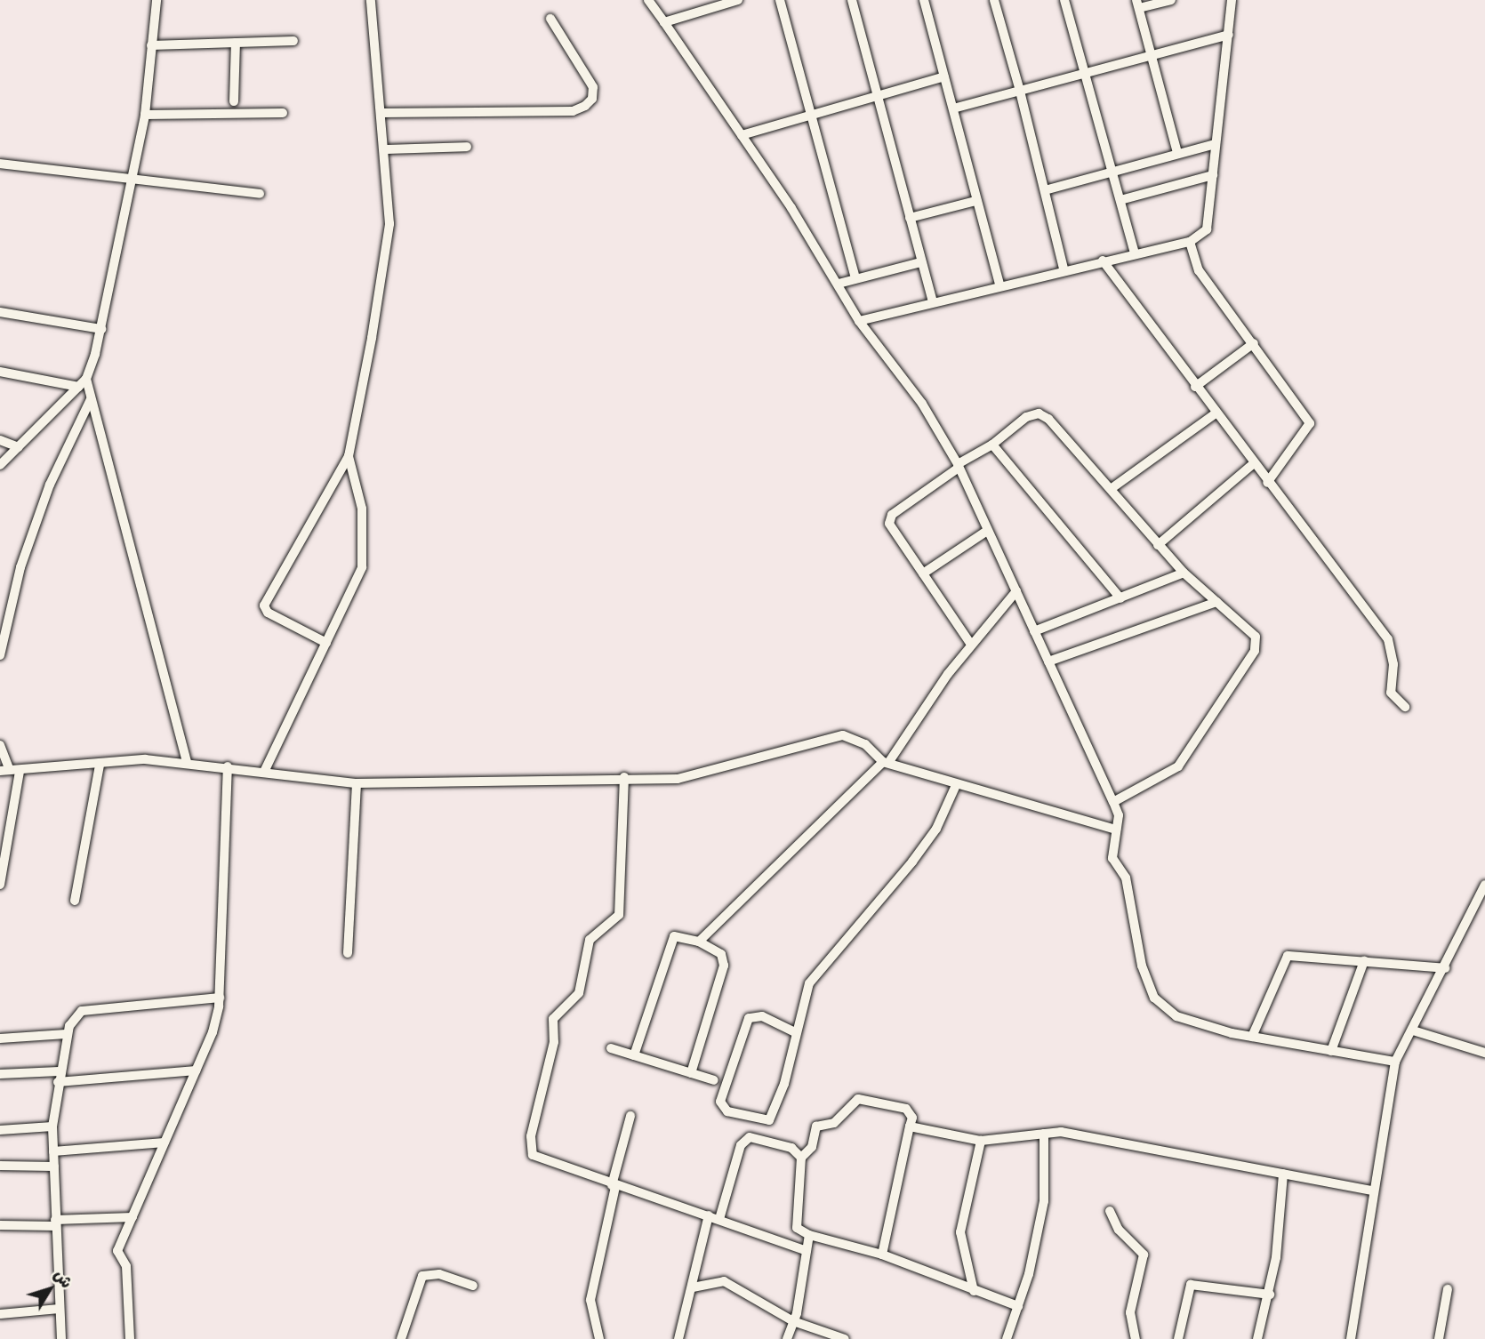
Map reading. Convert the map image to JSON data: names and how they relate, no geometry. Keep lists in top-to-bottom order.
{
  "north": "top right"
}
